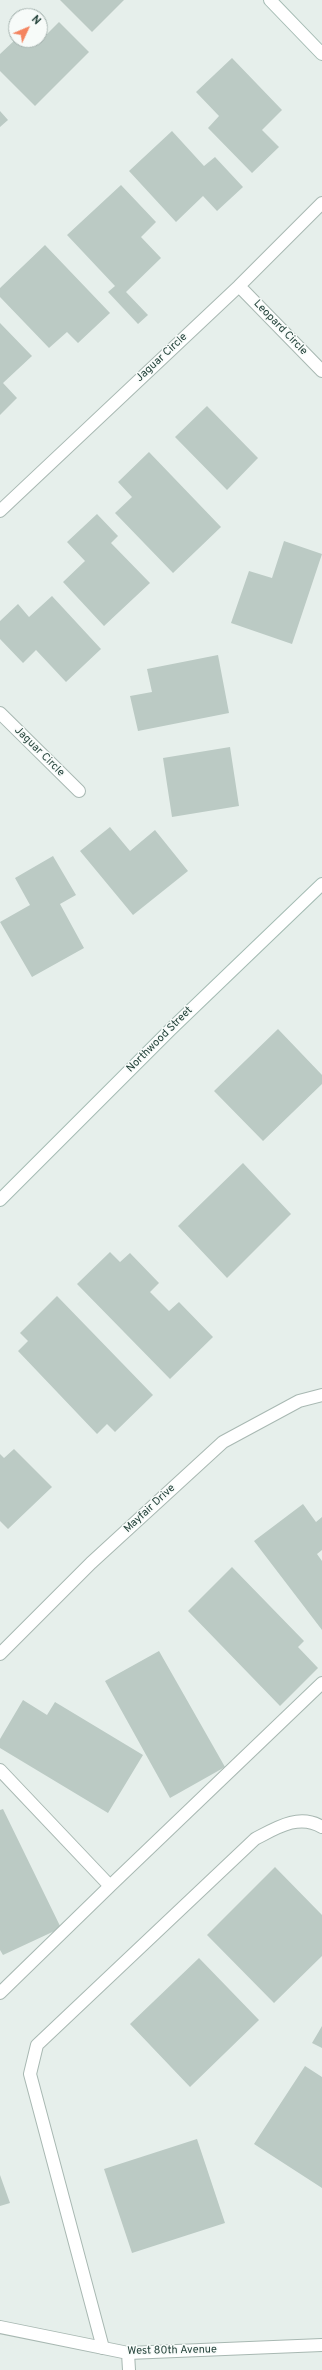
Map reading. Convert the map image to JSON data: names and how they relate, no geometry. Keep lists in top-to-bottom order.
{
  "streets": {
    "street": [
      "Leopard Circle",
      "Jaguar Circle",
      "Northwood Street",
      "Mayfair Drive",
      "West 80th Avenue"
    ]
  },
  "crossings": [
    ["Leopard Circle", "Jaguar Circle"]
  ],
  "north": "top right"
}
